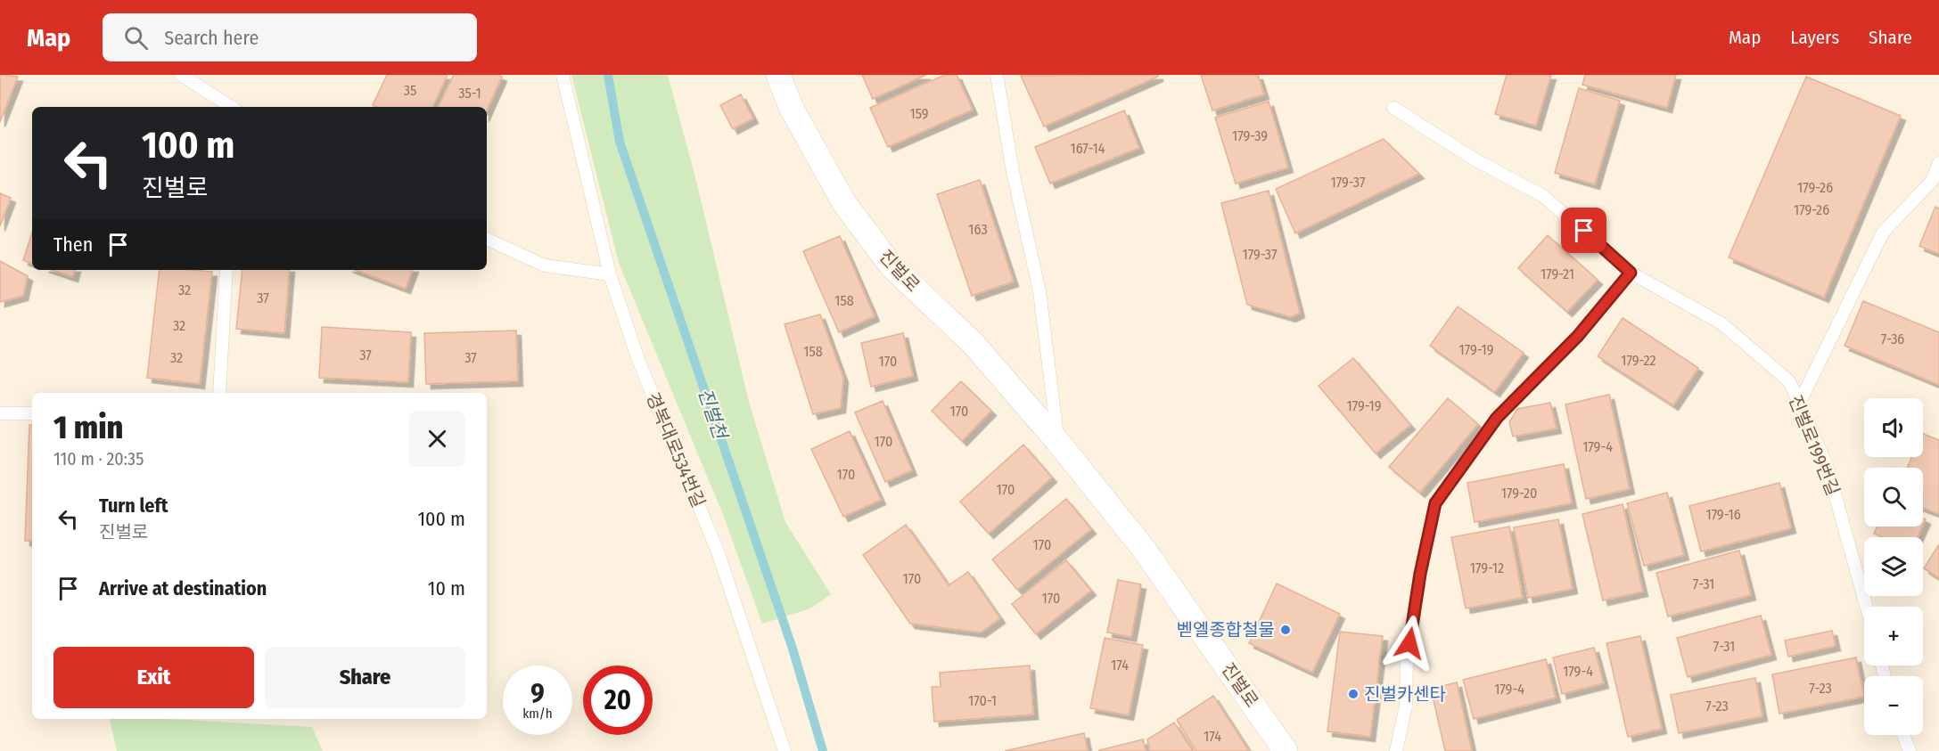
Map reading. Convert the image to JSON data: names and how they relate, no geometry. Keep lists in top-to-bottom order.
{
  "streets": {
    "street": ["진벌로"],
    "lane": ["진벌로199번길", "경복대로534번길"]
  },
  "water": ["진벌천"],
  "places": ["벧엘종합철물", "진벌카센타"],
  "house_numbers": [
    "35",
    "35-1",
    "159",
    "179-39",
    "167-14",
    "179-37",
    "179-26",
    "179-26",
    "163",
    "179-37",
    "179-21",
    "32",
    "37",
    "158",
    "32",
    "7-36",
    "179-19",
    "158",
    "37",
    "32",
    "37",
    "179-22",
    "170",
    "179-19",
    "170",
    "170",
    "179-4",
    "170",
    "170",
    "179-20",
    "179-16",
    "170",
    "179-12",
    "170",
    "7-31",
    "170",
    "7-31",
    "174",
    "179-4",
    "7-23",
    "179-4",
    "170-1",
    "7-23",
    "174"
  ],
  "page": {
    "header": "Map",
    "search": "Search here",
    "nav": ["Map", "Layers", "Share"],
    "turn": ["100 m", "진벌로"],
    "then": "Then",
    "heading": ["1 min", "110 m · 20:35"],
    "map_buttons": ["+", "−"],
    "list": [
      {
        "name": "Turn left",
        "note": "진벌로",
        "value": "100 m"
      },
      {
        "name": "Arrive at destination",
        "value": "10 m"
      }
    ],
    "buttons": ["Exit", "Share"],
    "speed": "9 km/h",
    "limit": "20"
  }
}
